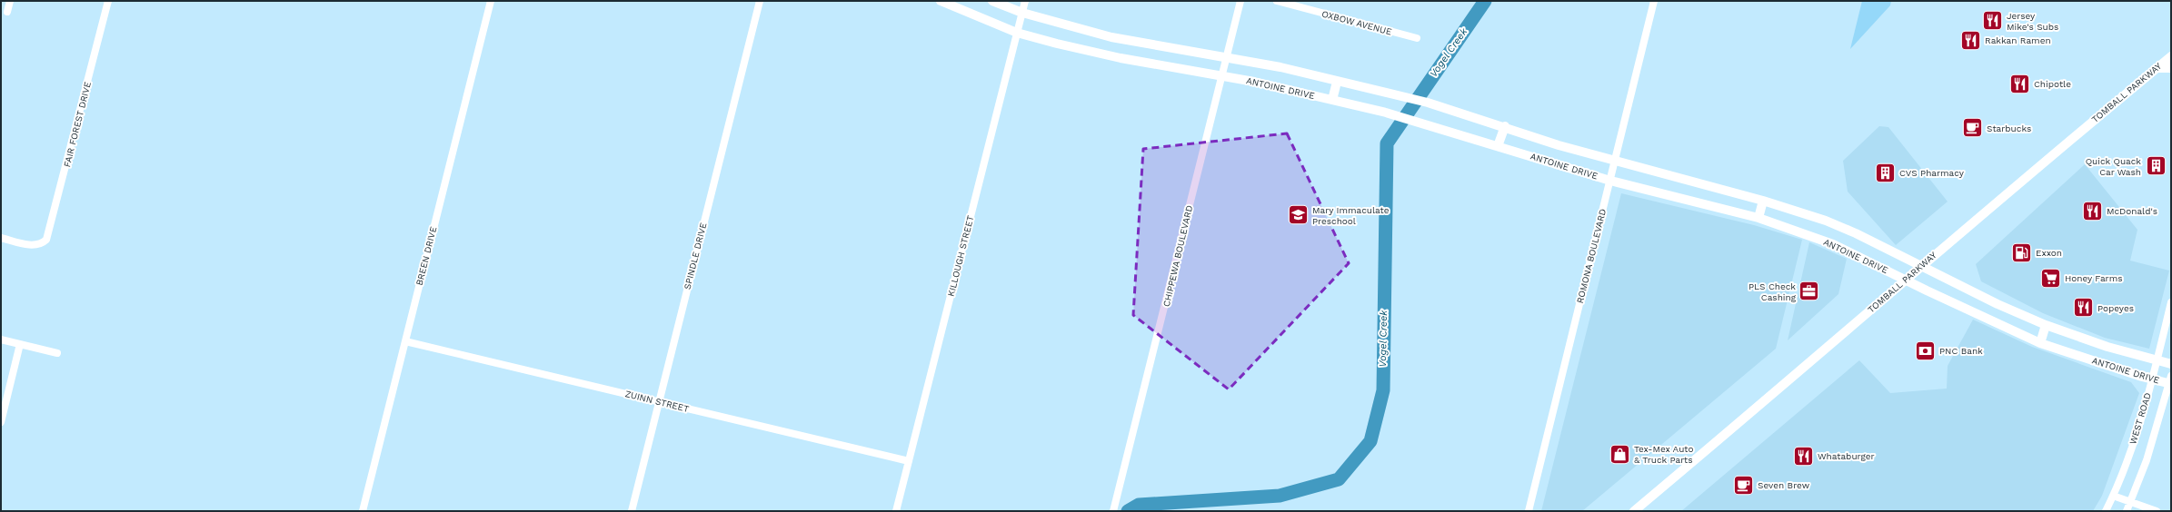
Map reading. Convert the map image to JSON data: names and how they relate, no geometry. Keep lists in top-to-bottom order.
{
  "streets": {
    "main road": ["ANTOINE DRIVE", "TOMBALL PARKWAY"],
    "street": [
      "OXBOW AVENUE",
      "FAIR FOREST DRIVE",
      "BREEN DRIVE",
      "SPINDLE DRIVE",
      "KILLOUGH STREET",
      "CHIPPEWA BOULEVARD",
      "ROMONA BOULEVARD",
      "ZUINN STREET",
      "WEST ROAD"
    ]
  },
  "crossings": [
    ["ANTOINE DRIVE", "TOMBALL PARKWAY"],
    ["ANTOINE DRIVE", "KILLOUGH STREET"],
    ["ANTOINE DRIVE", "CHIPPEWA BOULEVARD"],
    ["ANTOINE DRIVE", "ROMONA BOULEVARD"],
    ["ANTOINE DRIVE", "WEST ROAD"],
    ["BREEN DRIVE", "ZUINN STREET"],
    ["SPINDLE DRIVE", "ZUINN STREET"],
    ["KILLOUGH STREET", "ZUINN STREET"]
  ],
  "water": ["Vogel Creek"],
  "places": {
    "restaurant": [
      "Jersey Mike's Subs",
      "Rakkan Ramen",
      "Chipotle",
      "McDonald's",
      "Popeyes",
      "Whataburger"
    ],
    "cafe": ["Starbucks", "Seven Brew"],
    "building": ["Quick Quack Car Wash", "CVS Pharmacy"],
    "school or university": ["Mary Immaculate Preschool"],
    "fuel station": ["Exxon"],
    "supermarket": ["Honey Farms"],
    "office": ["PLS Check Cashing"],
    "bank": ["PNC Bank"],
    "shop": ["Tex-Mex Auto & Truck Parts"]
  }
}
